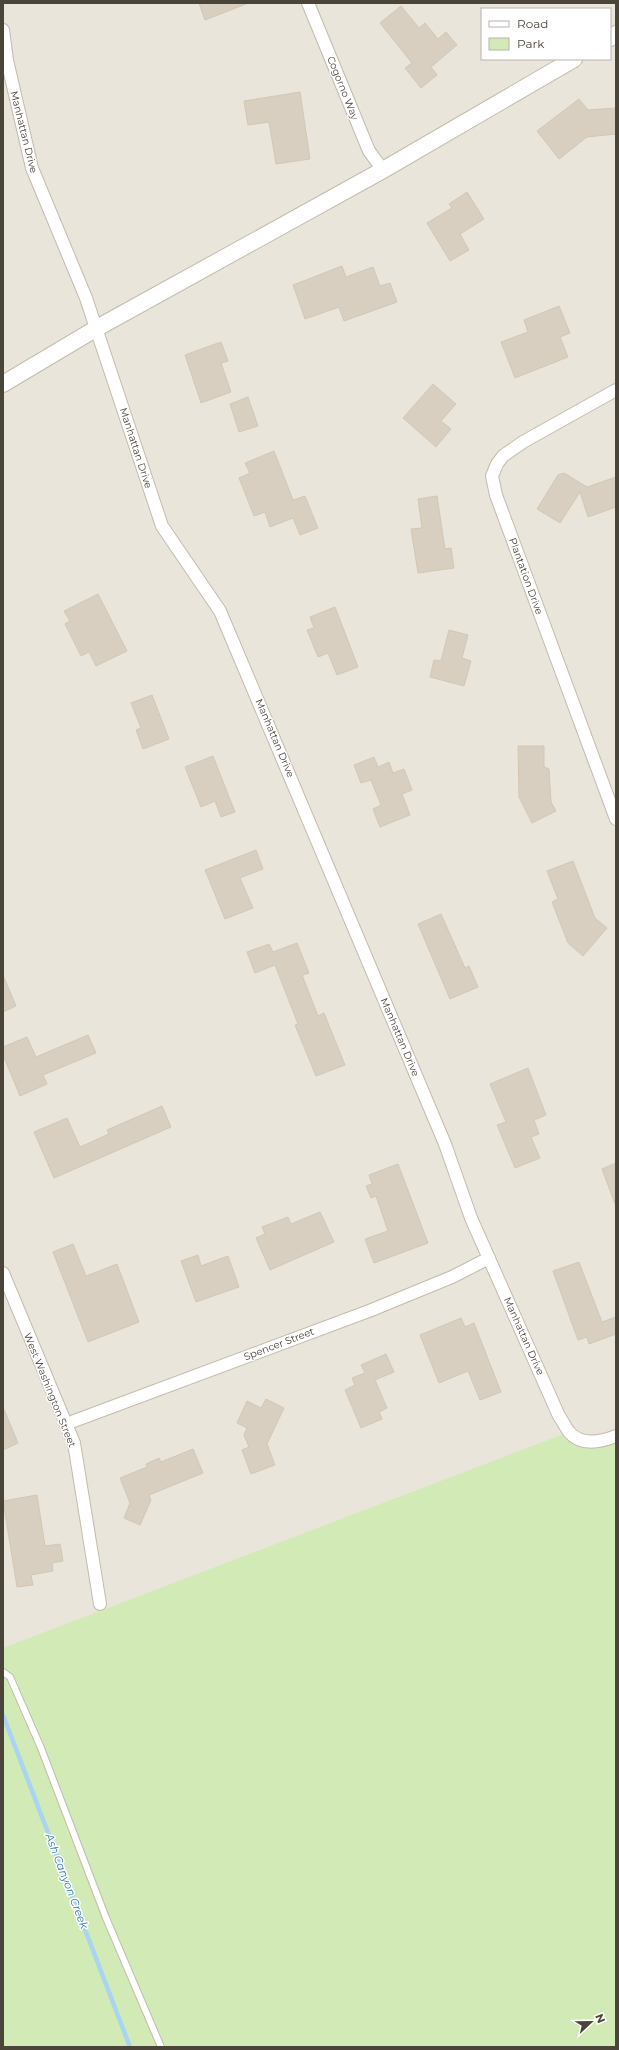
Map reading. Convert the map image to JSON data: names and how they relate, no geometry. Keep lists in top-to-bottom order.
{
  "streets": {
    "street": [
      "Cogorno Way",
      "Manhattan Drive",
      "Plantation Drive",
      "Spencer Street",
      "West Washington Street"
    ]
  },
  "crossings": [
    ["Manhattan Drive", "Spencer Street"],
    ["Spencer Street", "West Washington Street"]
  ],
  "water": ["Ash Canyon Creek"],
  "legend": ["Road", "Park"],
  "north": "right"
}
